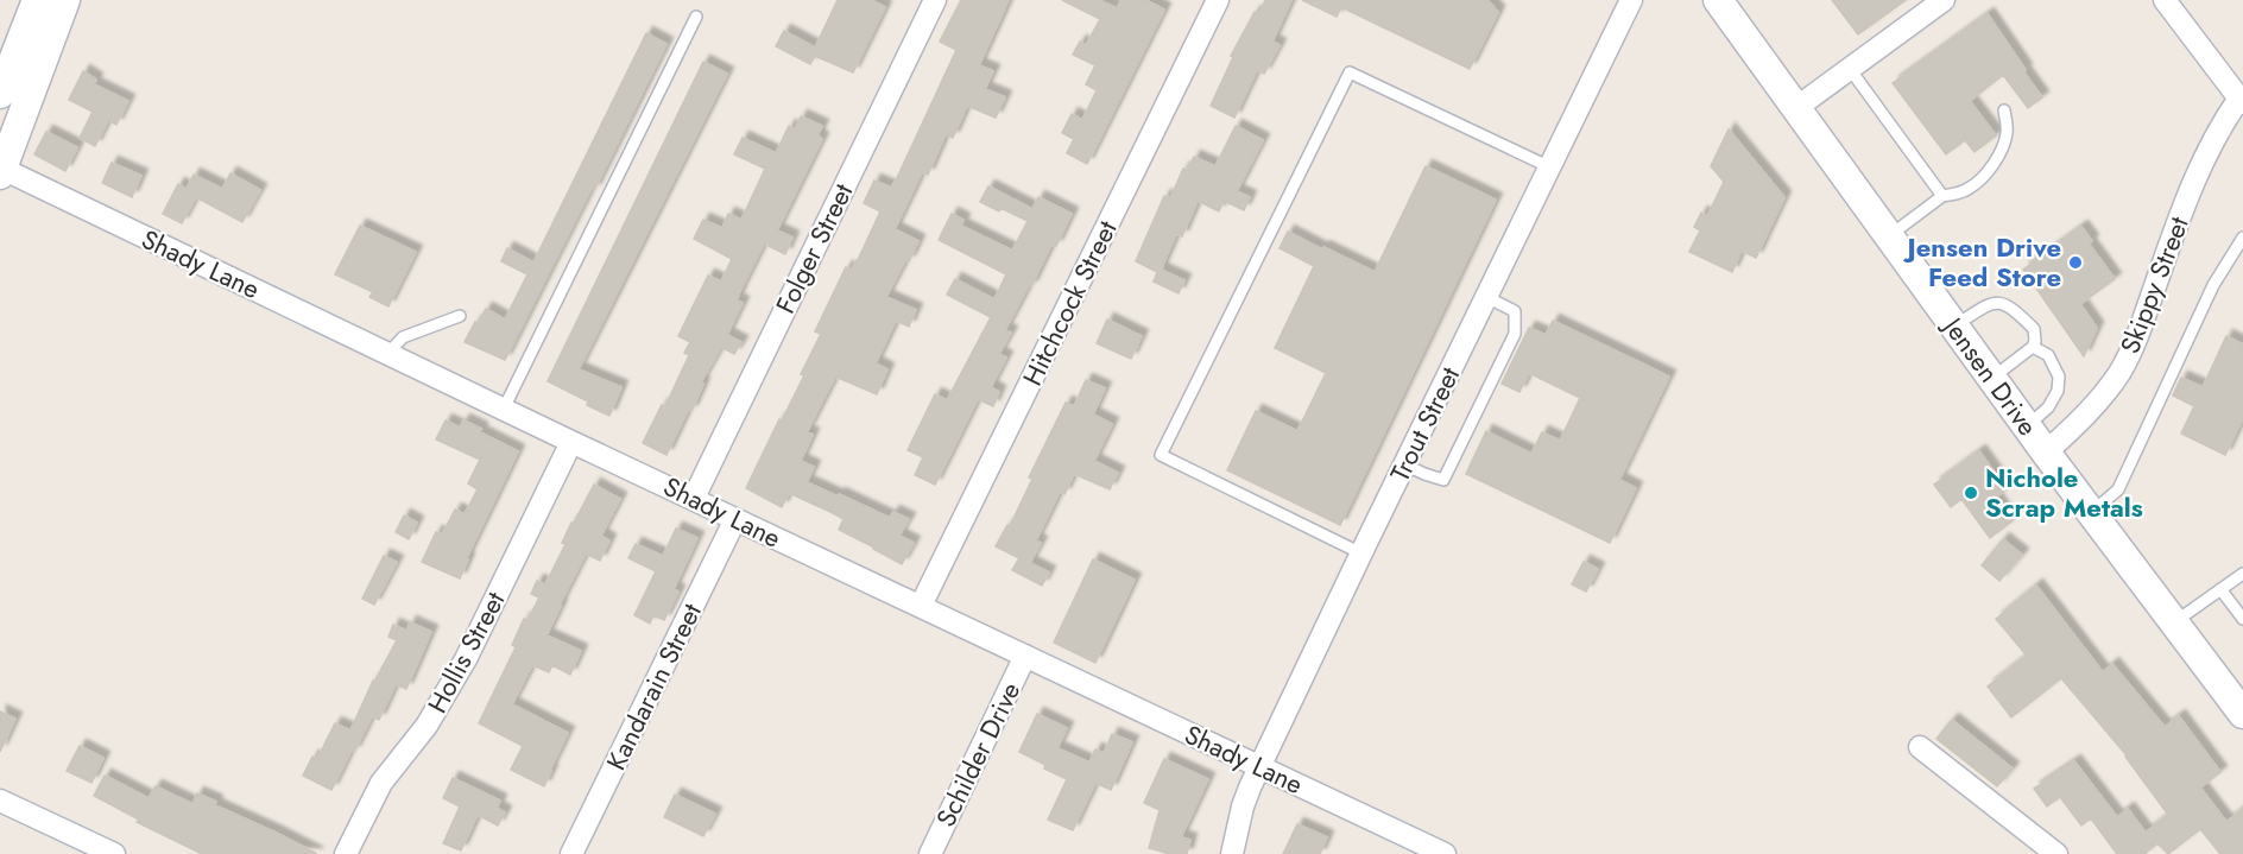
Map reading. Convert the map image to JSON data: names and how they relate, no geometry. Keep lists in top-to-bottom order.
{
  "streets": {
    "main road": ["Jensen Drive"],
    "street": [
      "Folger Street",
      "Shady Lane",
      "Skippy Street",
      "Hitchcock Street",
      "Trout Street",
      "Hollis Street",
      "Kandarain Street",
      "Schilder Drive"
    ]
  },
  "crossings": [
    ["Folger Street", "Shady Lane"],
    ["Shady Lane", "Hitchcock Street"],
    ["Shady Lane", "Trout Street"],
    ["Shady Lane", "Hollis Street"],
    ["Shady Lane", "Kandarain Street"],
    ["Shady Lane", "Schilder Drive"],
    ["Skippy Street", "Jensen Drive"]
  ],
  "places": ["Jensen Drive Feed Store", "Nichole Scrap Metals"]
}
